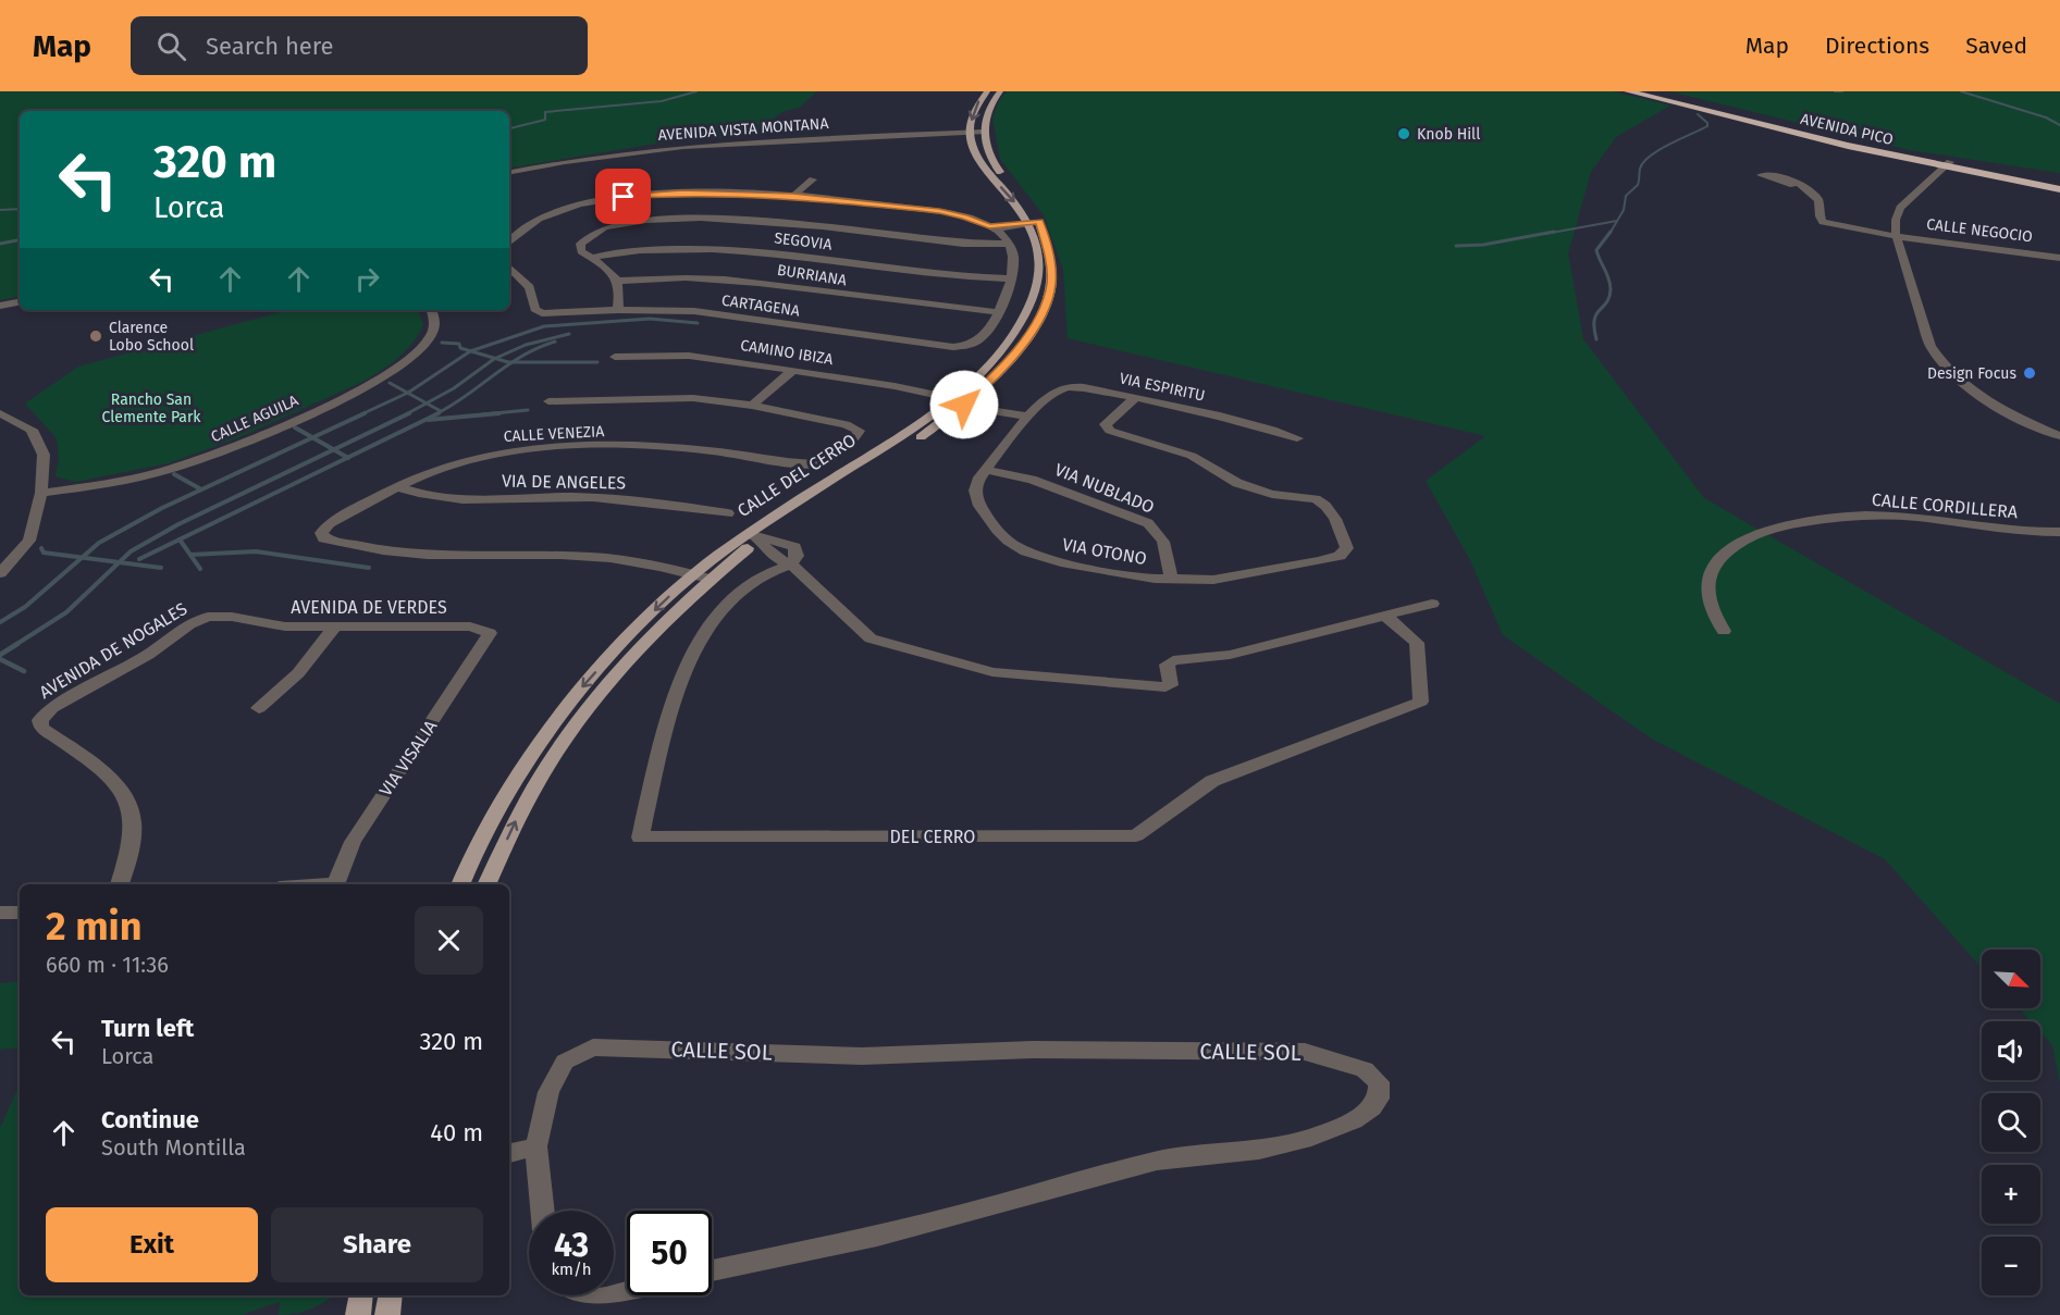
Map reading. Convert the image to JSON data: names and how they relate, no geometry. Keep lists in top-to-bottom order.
{
  "streets": {
    "highway": ["AVENIDA PICO"],
    "main road": ["CALLE DEL CERRO"],
    "street": [
      "AVENIDA VISTA MONTANA",
      "CALLE NEGOCIO",
      "SEGOVIA",
      "BURRIANA",
      "CARTAGENA",
      "CAMINO IBIZA",
      "VIA ESPIRITU",
      "CALLE AGUILA",
      "CALLE VENEZIA",
      "VIA DE ANGELES",
      "VIA NUBLADO",
      "CALLE CORDILLERA",
      "VIA OTONO",
      "AVENIDA DE VERDES",
      "AVENIDA DE NOGALES",
      "VIA VISALIA",
      "DEL CERRO",
      "CALLE SOL"
    ]
  },
  "crossings": [
    ["AVENIDA VISTA MONTANA", "CALLE DEL CERRO"],
    ["BURRIANA", "CARTAGENA"],
    ["CAMINO IBIZA", "VIA ESPIRITU"],
    ["CAMINO IBIZA", "CALLE DEL CERRO"],
    ["CAMINO IBIZA", "VIA OTONO"],
    ["VIA ESPIRITU", "VIA OTONO"],
    ["CALLE VENEZIA", "CALLE DEL CERRO"],
    ["CALLE VENEZIA", "VIA DE ANGELES"],
    ["VIA NUBLADO", "VIA OTONO"],
    ["AVENIDA DE VERDES", "AVENIDA DE NOGALES"],
    ["AVENIDA DE VERDES", "VIA VISALIA"]
  ],
  "parks": ["Rancho San Clemente Park"],
  "places": ["Knob Hill", "Clarence Lobo School", "Design Focus"],
  "north": "bottom right",
  "page": {
    "header": "Map",
    "search": "Search here",
    "nav": ["Map", "Directions", "Saved"],
    "turn": ["320 m", "Lorca"],
    "heading": ["2 min", "660 m · 11:36"],
    "map_buttons": ["+", "−"],
    "list": [
      {
        "name": "Turn left",
        "note": "Lorca",
        "value": "320 m"
      },
      {
        "name": "Continue",
        "note": "South Montilla",
        "value": "40 m"
      }
    ],
    "buttons": ["Exit", "Share"],
    "speed": "43 km/h",
    "limit": "50"
  }
}
